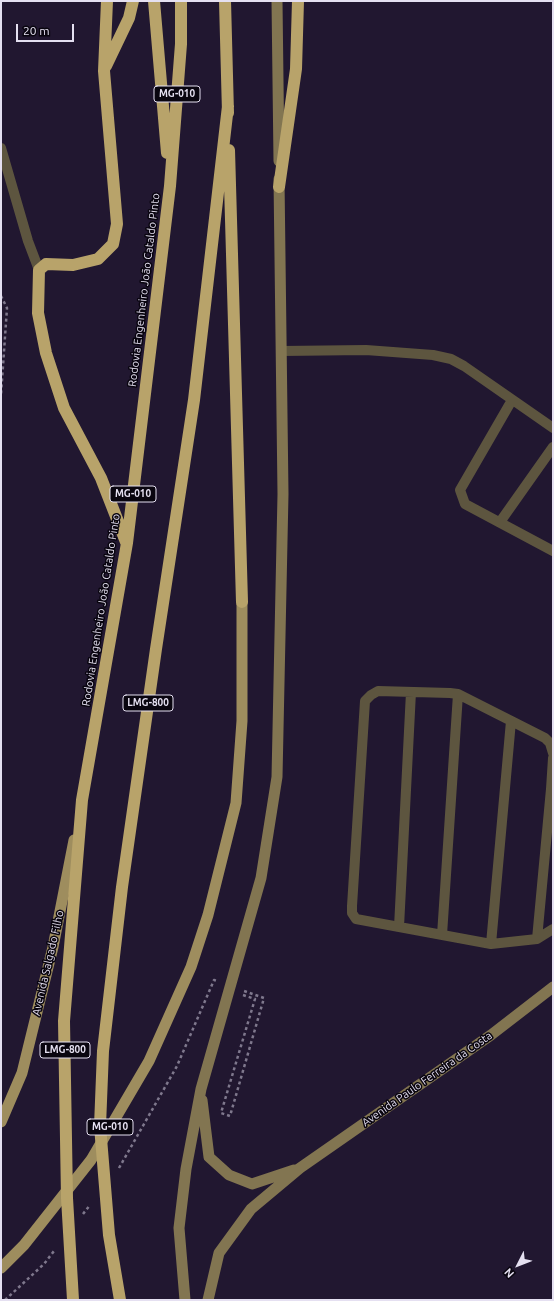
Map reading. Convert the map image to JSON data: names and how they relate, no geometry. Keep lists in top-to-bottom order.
{
  "streets": {
    "highway": ["MG-010", "Rodovia Engenheiro João Cataldo Pinto", "LMG-800"],
    "main road": ["Avenida Salgado Filho", "Avenida Paulo Ferreira da Costa"]
  },
  "crossings": [
    ["MG-010", "Rodovia Engenheiro João Cataldo Pinto"],
    ["MG-010", "LMG-800"],
    ["Rodovia Engenheiro João Cataldo Pinto", "LMG-800"],
    ["Rodovia Engenheiro João Cataldo Pinto", "Avenida Salgado Filho"],
    ["LMG-800", "Avenida Salgado Filho"]
  ],
  "scale_bar": "20 m",
  "north": "bottom left"
}
